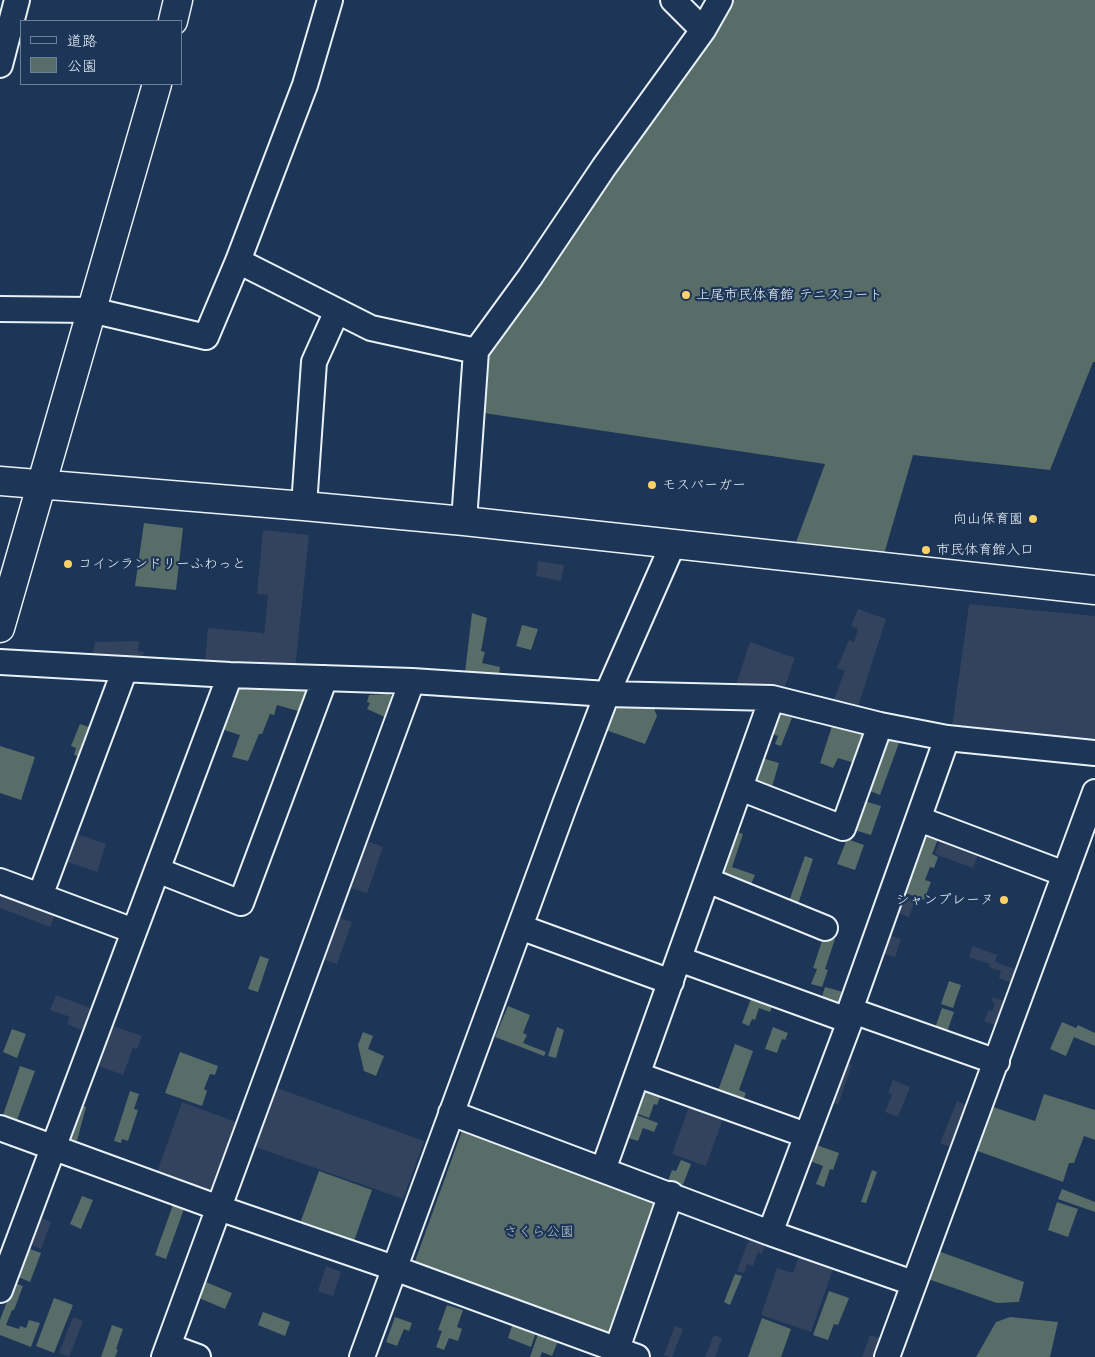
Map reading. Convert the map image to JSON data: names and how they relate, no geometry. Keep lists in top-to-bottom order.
{
  "parks": ["さくら公園"],
  "places": [
    "上尾市民体育館 テニスコート",
    "モスバーガー",
    "向山保育園",
    "市民体育館入口",
    "コインランドリーふわっと",
    "シャンプレーヌ"
  ],
  "legend": ["道路", "公園"]
}
